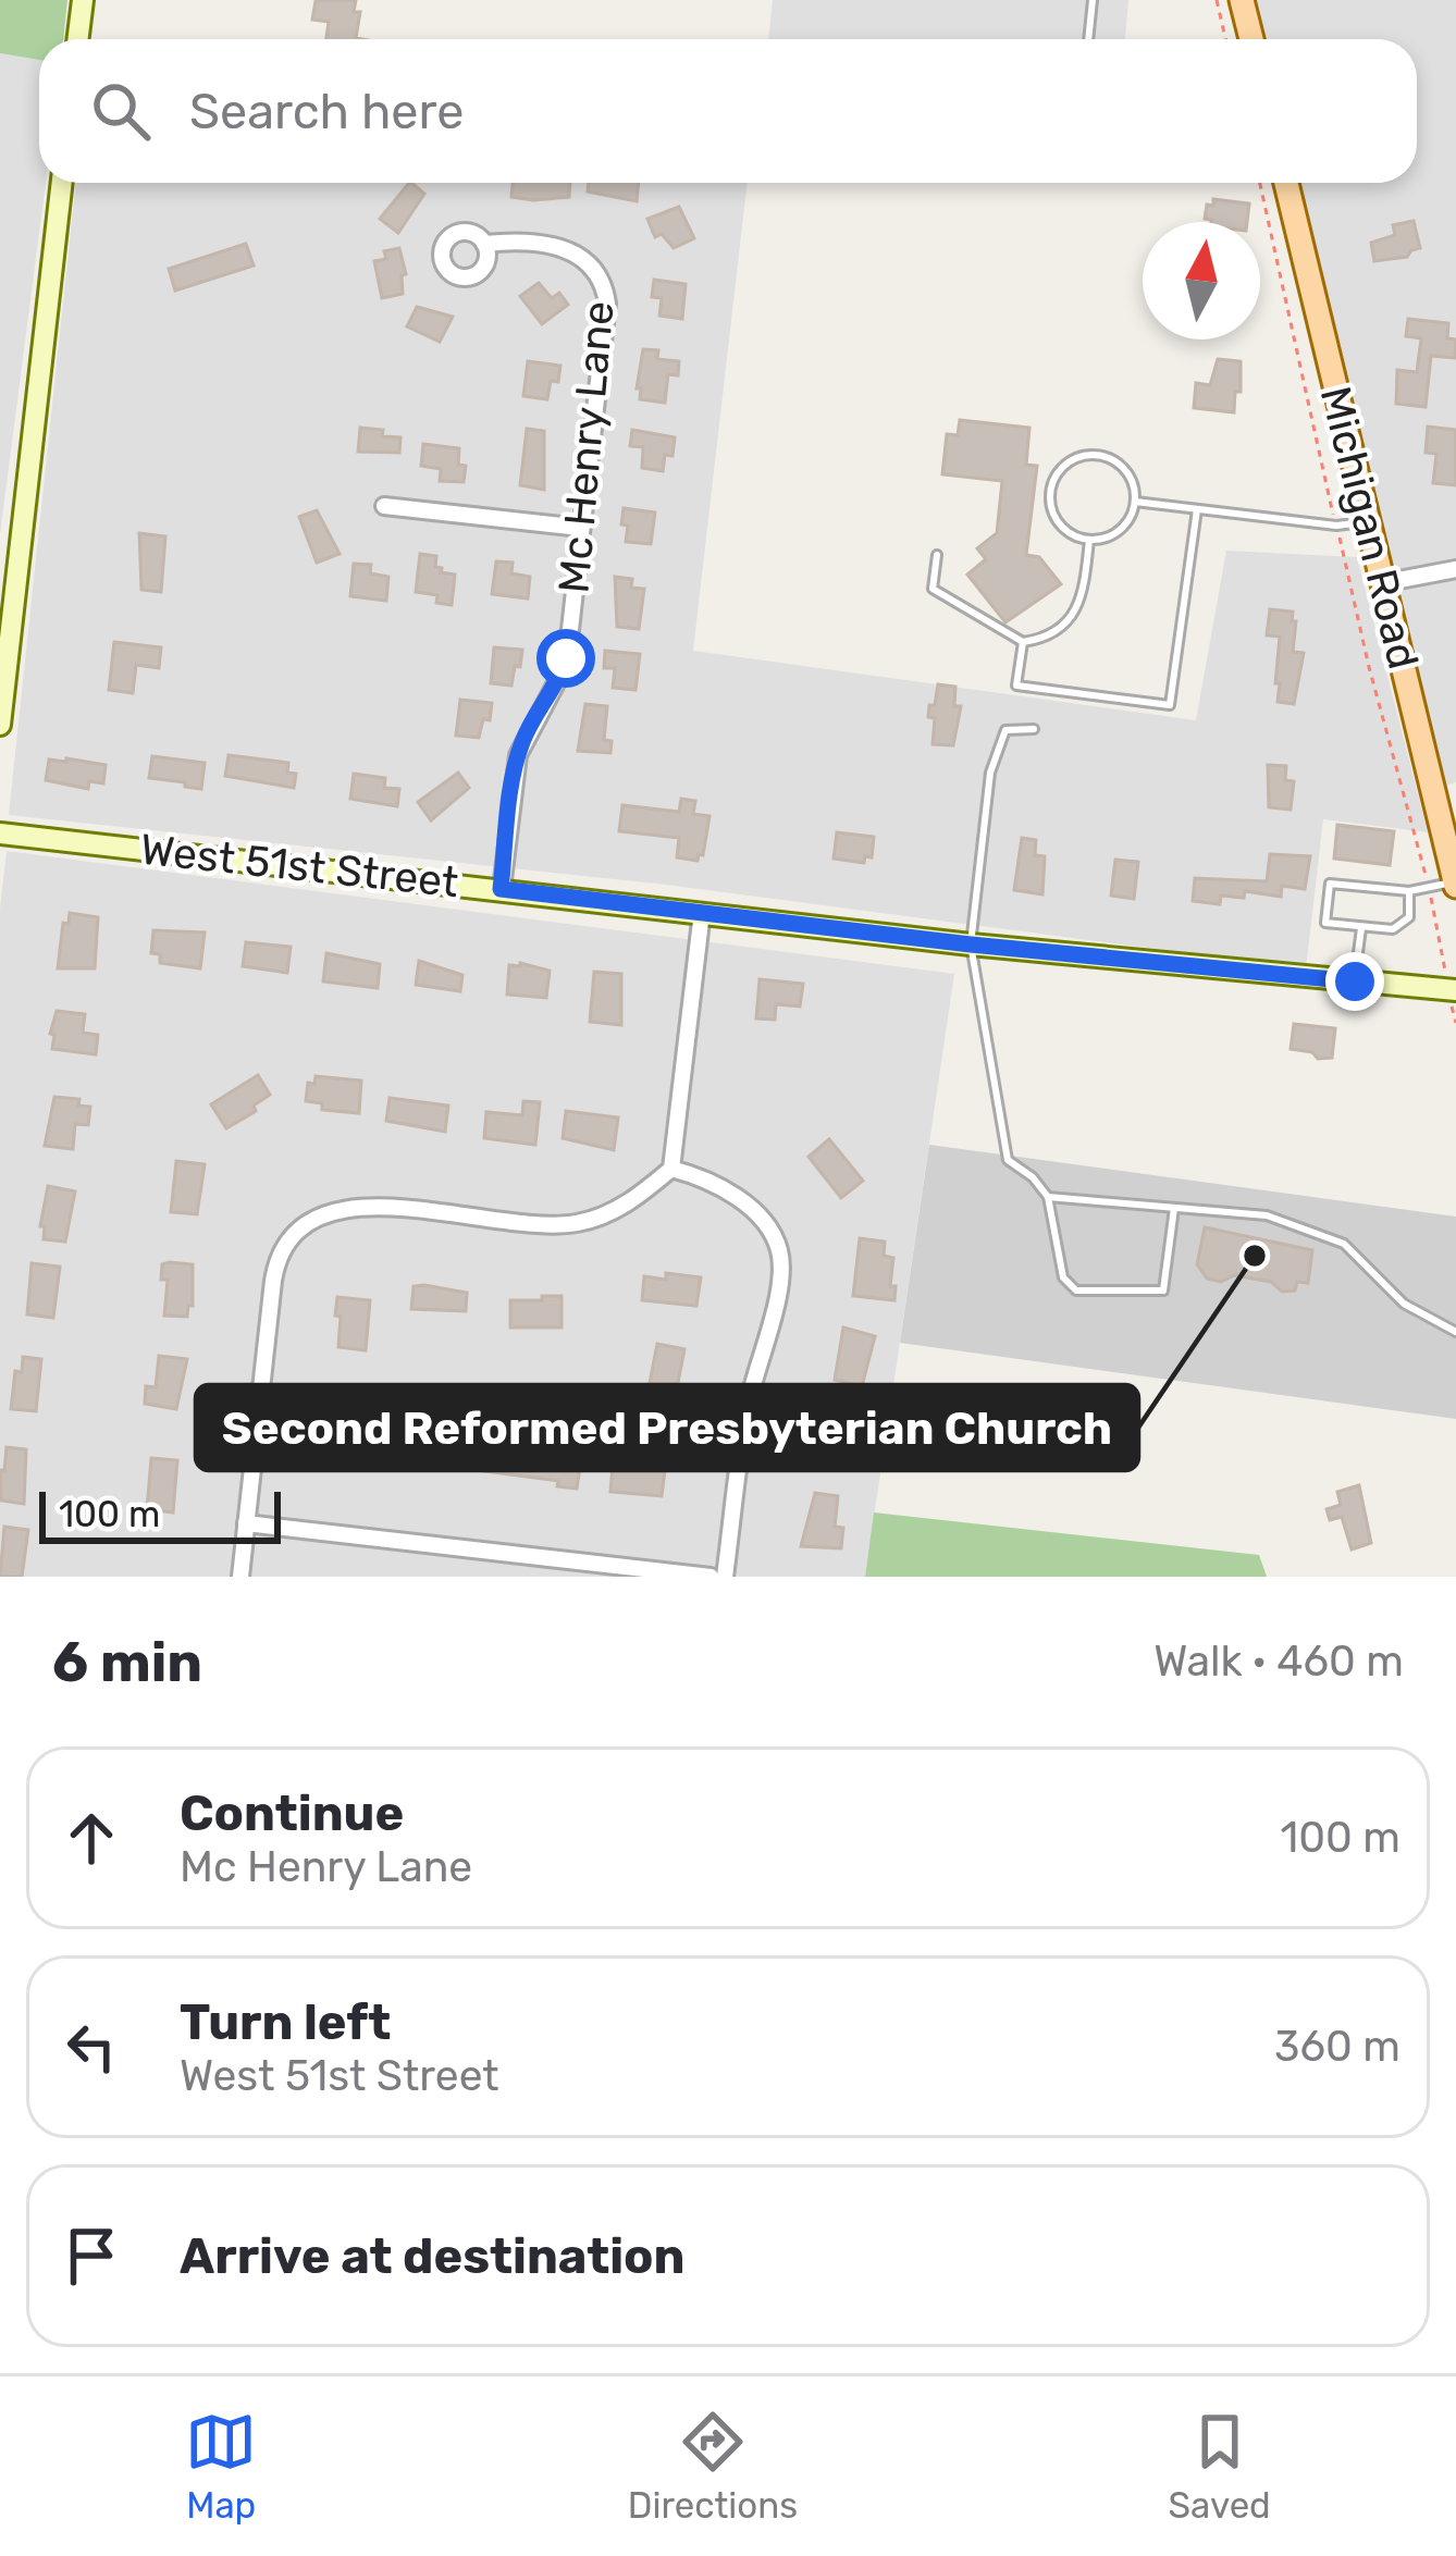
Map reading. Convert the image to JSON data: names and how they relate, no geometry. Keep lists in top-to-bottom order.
{
  "streets": {
    "main road": ["Michigan Road"],
    "street": ["Mc Henry Lane", "West 51st Street"]
  },
  "crossings": [
    ["Mc Henry Lane", "West 51st Street"]
  ],
  "places": ["Second Reformed Presbyterian Church"],
  "scale_bar": "100 m",
  "north": "top",
  "page": {
    "search": "Search here",
    "scale": "100 m",
    "heading": ["6 min", "Walk · 460 m"],
    "list": [
      ["Continue", "Mc Henry Lane", "100 m"],
      ["Turn left", "West 51st Street", "360 m"],
      "Arrive at destination"
    ],
    "nav": ["Map", "Directions", "Saved"]
  }
}
